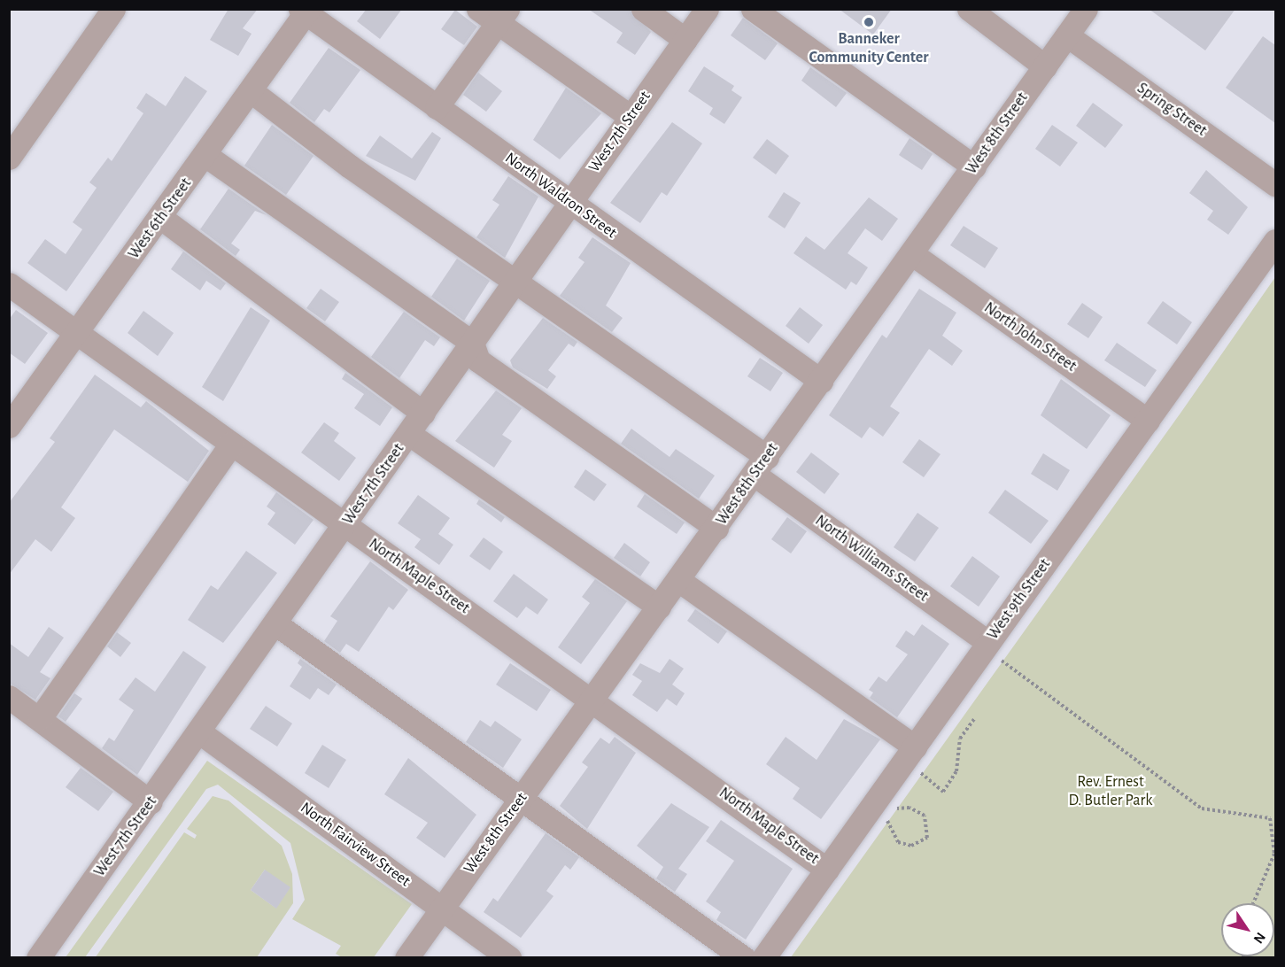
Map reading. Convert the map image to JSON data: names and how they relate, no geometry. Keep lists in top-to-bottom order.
{
  "streets": {
    "street": [
      "Spring Street",
      "West 7th Street",
      "West 8th Street",
      "North Waldron Street",
      "West 6th Street",
      "North John Street",
      "North Williams Street",
      "North Maple Street",
      "West 9th Street",
      "North Fairview Street"
    ]
  },
  "crossings": [
    ["Spring Street", "West 8th Street"],
    ["West 7th Street", "North Waldron Street"],
    ["West 7th Street", "North Williams Street"],
    ["West 7th Street", "North Maple Street"],
    ["West 7th Street", "North Fairview Street"],
    ["West 8th Street", "North Waldron Street"],
    ["West 8th Street", "North John Street"],
    ["West 8th Street", "North Williams Street"],
    ["West 8th Street", "North Maple Street"],
    ["West 8th Street", "North Fairview Street"],
    ["North Waldron Street", "West 6th Street"],
    ["West 6th Street", "North Williams Street"],
    ["West 6th Street", "North Maple Street"],
    ["North John Street", "West 9th Street"],
    ["North Williams Street", "West 9th Street"],
    ["North Maple Street", "West 9th Street"]
  ],
  "parks": ["Rev. Ernest D. Butler Park"],
  "places": ["Banneker Community Center"],
  "north": "bottom right"
}
